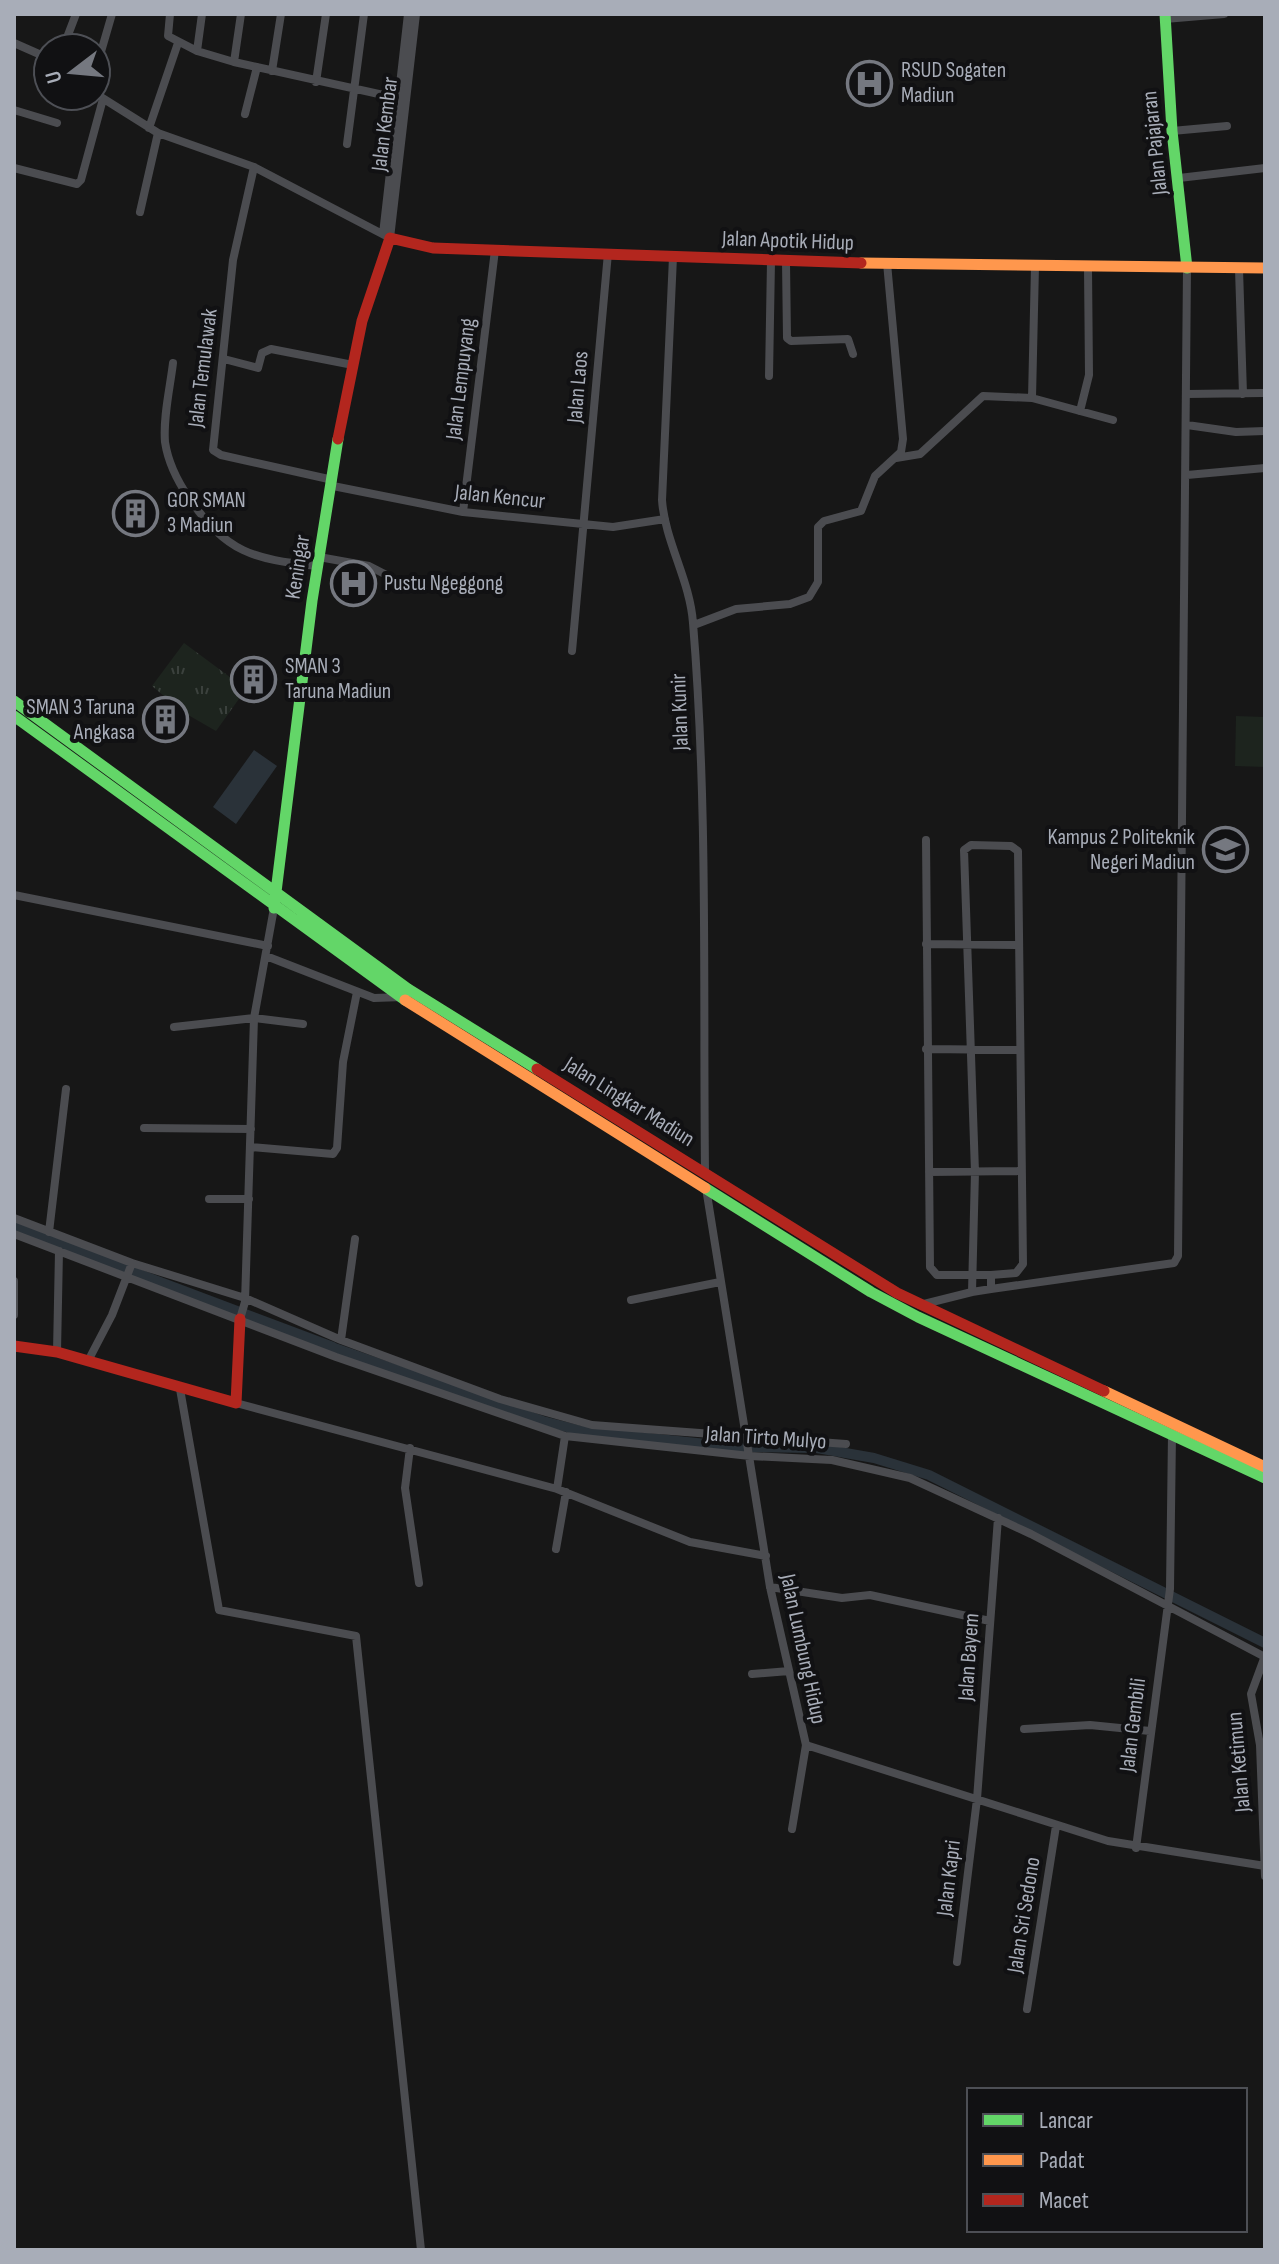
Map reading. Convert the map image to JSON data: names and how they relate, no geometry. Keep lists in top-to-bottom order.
{
  "streets": {
    "main road": [
      "Jalan Pajajaran",
      "Jalan Apotik Hidup",
      "Keningar",
      "Jalan Lingkar Madiun"
    ],
    "street": [
      "Jalan Kembar",
      "Jalan Temulawak",
      "Jalan Lempuyang",
      "Jalan Laos",
      "Jalan Kencur",
      "Jalan Kunir",
      "Jalan Tirto Mulyo",
      "Jalan Lumbung Hidup",
      "Jalan Bayem",
      "Jalan Gembili",
      "Jalan Ketimun",
      "Jalan Kapri",
      "Jalan Sri Sedono"
    ]
  },
  "crossings": [
    ["Jalan Kembar", "Jalan Apotik Hidup"],
    ["Jalan Kembar", "Keningar"],
    ["Jalan Pajajaran", "Jalan Apotik Hidup"],
    ["Jalan Apotik Hidup", "Jalan Lempuyang"],
    ["Jalan Apotik Hidup", "Jalan Laos"],
    ["Jalan Apotik Hidup", "Keningar"],
    ["Jalan Apotik Hidup", "Jalan Kunir"],
    ["Jalan Temulawak", "Jalan Kencur"],
    ["Jalan Temulawak", "Keningar"],
    ["Jalan Lempuyang", "Jalan Kencur"],
    ["Jalan Laos", "Jalan Kencur"],
    ["Jalan Kencur", "Keningar"],
    ["Jalan Kencur", "Jalan Kunir"],
    ["Keningar", "Jalan Lingkar Madiun"],
    ["Jalan Kunir", "Jalan Lingkar Madiun"],
    ["Jalan Lingkar Madiun", "Jalan Lumbung Hidup"],
    ["Jalan Lingkar Madiun", "Jalan Gembili"],
    ["Jalan Tirto Mulyo", "Jalan Lumbung Hidup"],
    ["Jalan Tirto Mulyo", "Jalan Bayem"],
    ["Jalan Tirto Mulyo", "Jalan Gembili"],
    ["Jalan Tirto Mulyo", "Jalan Ketimun"],
    ["Jalan Lumbung Hidup", "Jalan Bayem"],
    ["Jalan Lumbung Hidup", "Jalan Gembili"],
    ["Jalan Lumbung Hidup", "Jalan Ketimun"],
    ["Jalan Lumbung Hidup", "Jalan Kapri"],
    ["Jalan Lumbung Hidup", "Jalan Sri Sedono"],
    ["Jalan Bayem", "Jalan Kapri"]
  ],
  "places": {
    "hospital": ["RSUD Sogaten Madiun", "Pustu Ngeggong"],
    "building": ["GOR SMAN 3 Madiun", "SMAN 3 Taruna Madiun", "SMAN 3 Taruna Angkasa"],
    "school or university": ["Kampus 2 Politeknik Negeri Madiun"]
  },
  "legend": ["Lancar", "Padat", "Macet"],
  "north": "left"
}
